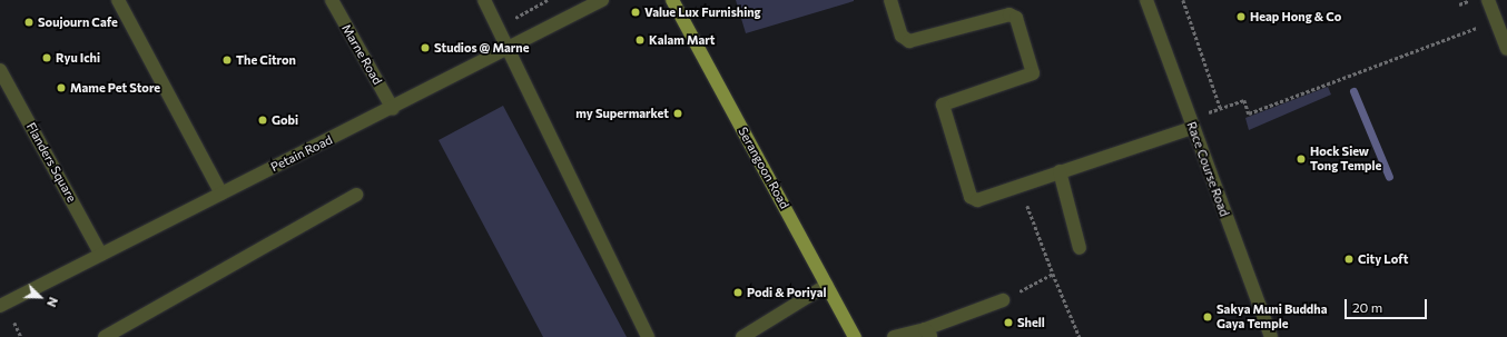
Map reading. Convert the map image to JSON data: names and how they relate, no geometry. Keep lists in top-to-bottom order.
{
  "streets": {
    "main road": ["Serangoon Road"],
    "street": [
      "Marne Road",
      "Petain Road",
      "Flanders Square",
      "Race Course Road"
    ]
  },
  "crossings": [
    ["Marne Road", "Petain Road"],
    ["Petain Road", "Flanders Square"]
  ],
  "places": [
    "Value Lux Furnishing",
    "Heap Hong & Co",
    "Soujourn Cafe",
    "Kalam Mart",
    "Studios @ Marne",
    "Ryu Ichi",
    "The Citron",
    "Mame Pet Store",
    "my Supermarket",
    "Gobi",
    "Hock Siew Tong Temple",
    "City Loft",
    "Podi & Poriyal",
    "Sakya Muni Buddha Gaya Temple",
    "Shell"
  ],
  "scale_bar": "20 m",
  "north": "bottom right"
}
